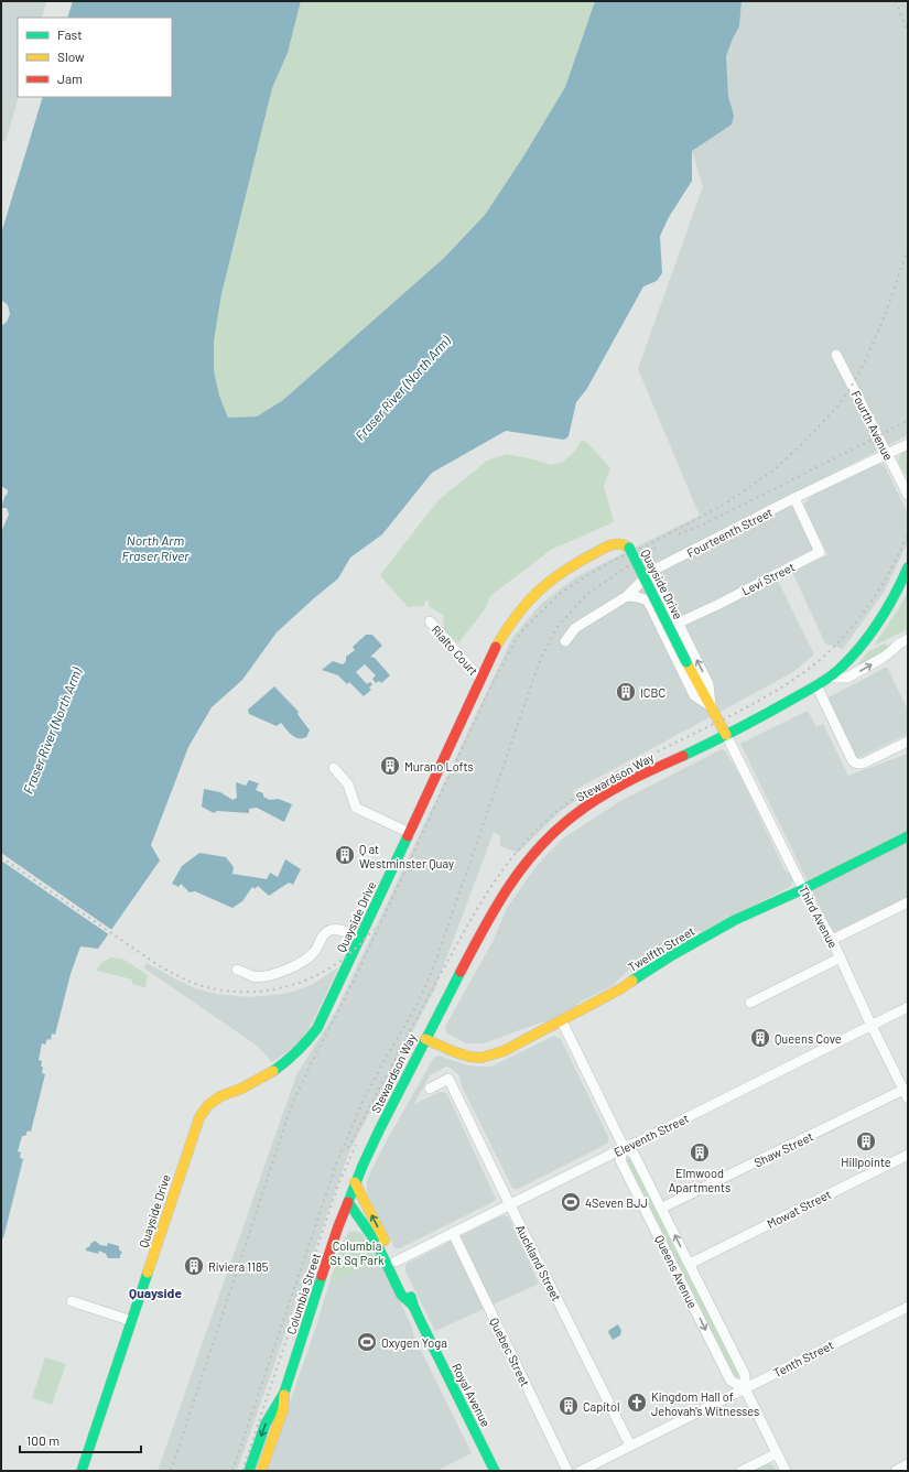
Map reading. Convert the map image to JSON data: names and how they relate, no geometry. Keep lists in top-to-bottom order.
{
  "streets": {
    "street": [
      "Fourth Avenue",
      "Fourteenth Street",
      "Levi Street",
      "Quayside Drive",
      "Rialto Court",
      "Stewardson Way",
      "Third Avenue",
      "Twelfth Street",
      "Eleventh Street",
      "Shaw Street",
      "Mowat Street",
      "Auckland Street",
      "Queens Avenue",
      "Columbia Street",
      "Quebec Street",
      "Tenth Street",
      "Royal Avenue"
    ]
  },
  "crossings": [
    ["Fourth Avenue", "Fourteenth Street"],
    ["Fourteenth Street", "Levi Street"],
    ["Quayside Drive", "Rialto Court"],
    ["Quayside Drive", "Stewardson Way"],
    ["Quayside Drive", "Third Avenue"],
    ["Stewardson Way", "Third Avenue"],
    ["Stewardson Way", "Twelfth Street"],
    ["Stewardson Way", "Columbia Street"],
    ["Stewardson Way", "Royal Avenue"],
    ["Third Avenue", "Twelfth Street"],
    ["Third Avenue", "Eleventh Street"],
    ["Third Avenue", "Shaw Street"],
    ["Twelfth Street", "Queens Avenue"],
    ["Eleventh Street", "Auckland Street"],
    ["Eleventh Street", "Queens Avenue"],
    ["Eleventh Street", "Quebec Street"],
    ["Eleventh Street", "Royal Avenue"],
    ["Shaw Street", "Queens Avenue"],
    ["Mowat Street", "Queens Avenue"],
    ["Auckland Street", "Tenth Street"],
    ["Queens Avenue", "Tenth Street"],
    ["Columbia Street", "Royal Avenue"]
  ],
  "districts": ["Quayside"],
  "water": ["Fraser River (North Arm)", "North Arm Fraser River"],
  "parks": ["Columbia St Sq Park"],
  "places": {
    "building": [
      "ICBC",
      "Murano Lofts",
      "Q at Westminster Quay",
      "Queens Cove",
      "Hillpointe",
      "Elmwood Apartments",
      "Riviera 1185",
      "Capitol"
    ],
    "sports": ["4Seven BJJ", "Oxygen Yoga"],
    "church": ["Kingdom Hall of Jehovah's Witnesses"]
  },
  "legend": ["Fast", "Slow", "Jam"],
  "scale_bar": "100 m"
}
